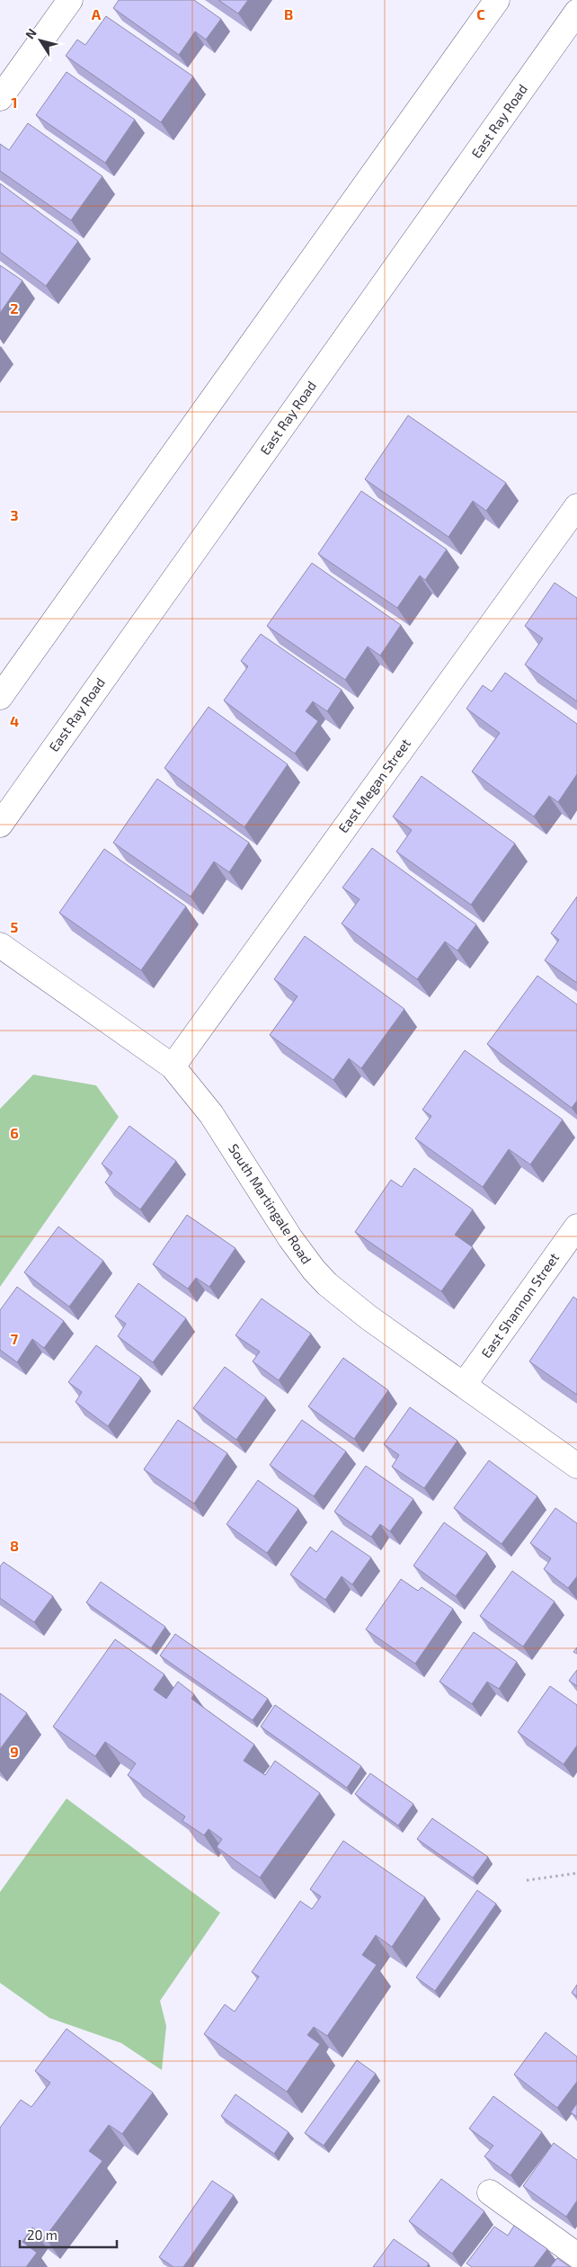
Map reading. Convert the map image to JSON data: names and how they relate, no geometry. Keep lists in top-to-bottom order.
{
  "streets": {
    "main road": [
      "East Ray Road",
      "East Megan Street",
      "South Martingale Road",
      "East Shannon Street"
    ]
  },
  "crossings": [
    ["East Megan Street", "South Martingale Road"],
    ["South Martingale Road", "East Shannon Street"]
  ],
  "scale_bar": "20 m",
  "north": "top left",
  "grid": {
    "columns": ["A", "B", "C"],
    "rows": [
      "1",
      "2",
      "3",
      "4",
      "5",
      "6",
      "7",
      "8",
      "9"
    ]
  }
}
